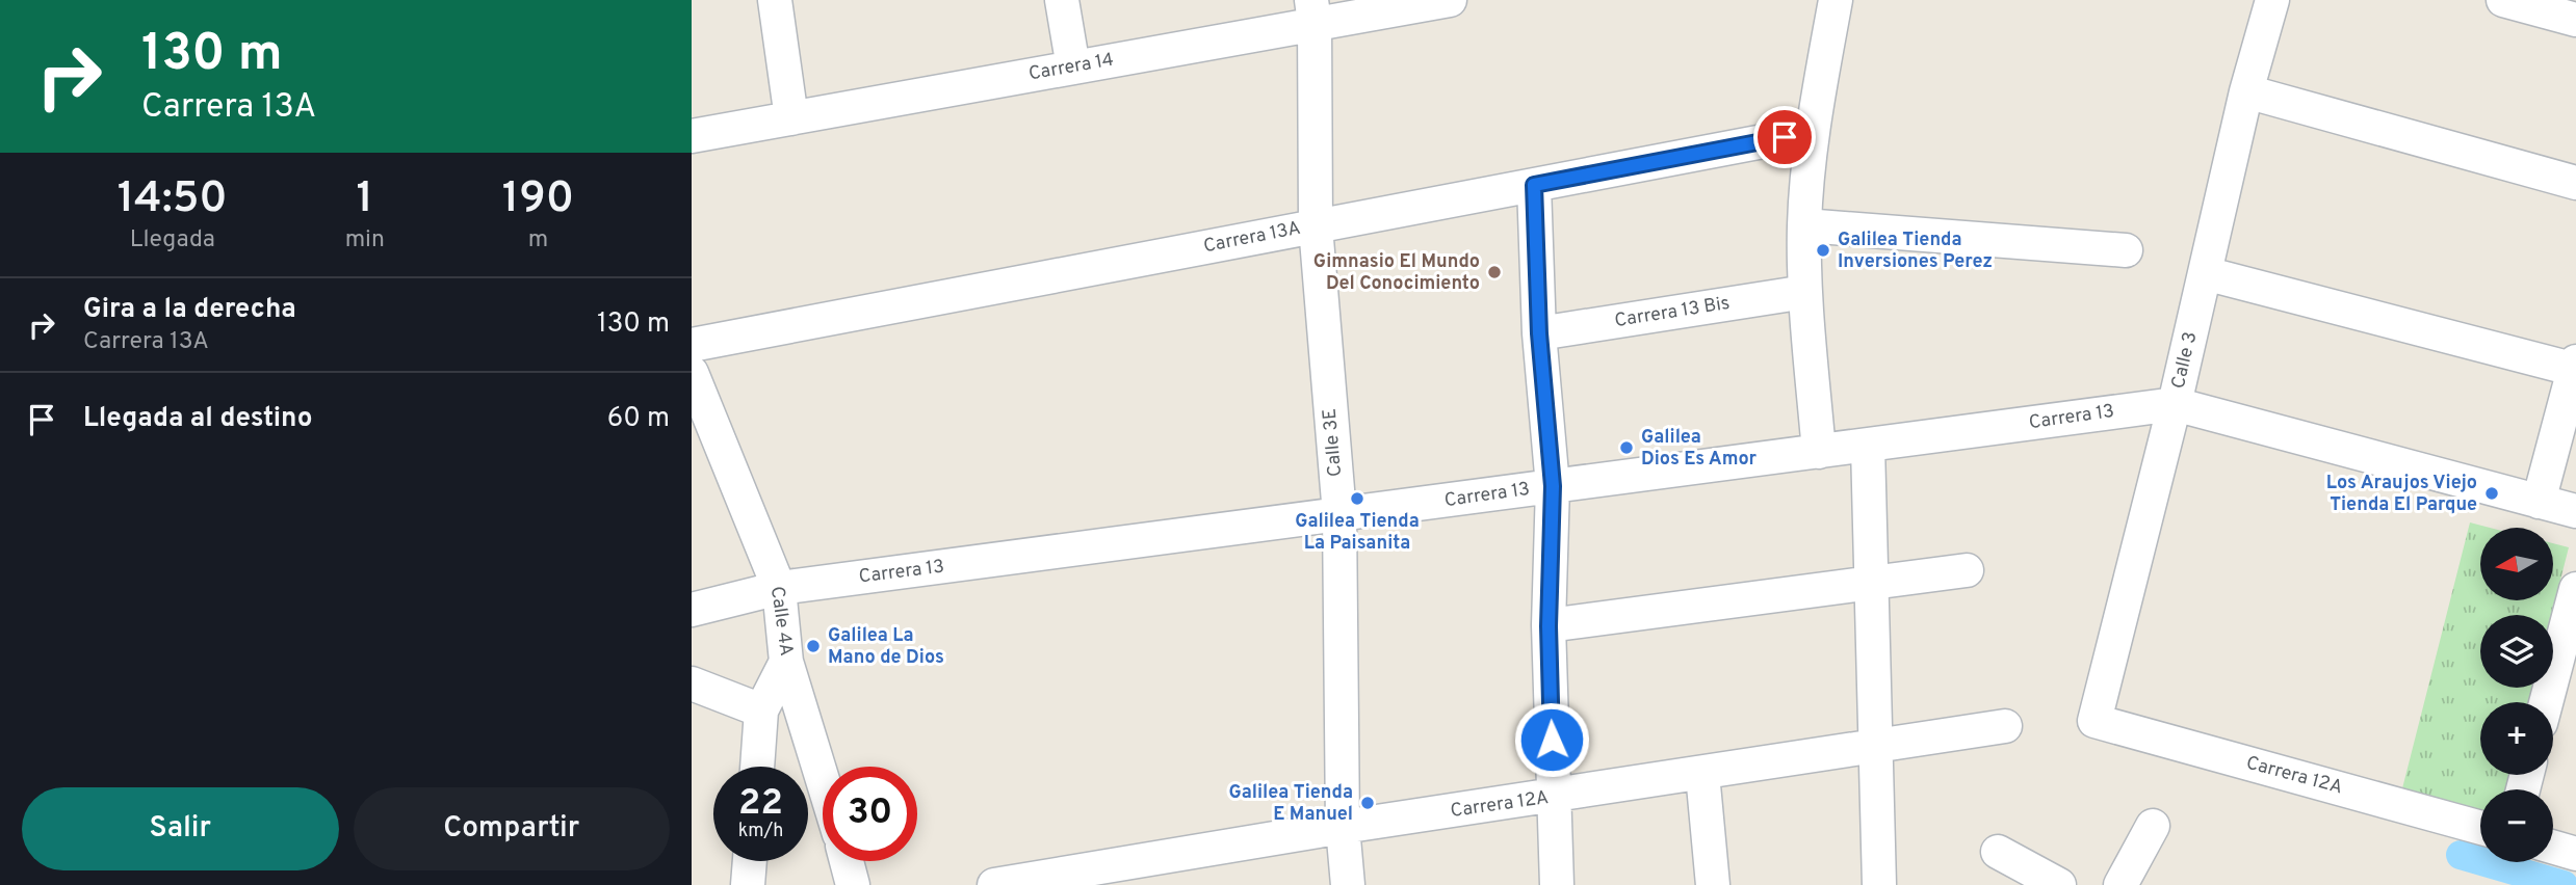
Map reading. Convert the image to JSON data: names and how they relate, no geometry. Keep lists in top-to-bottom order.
{
  "streets": {
    "street": [
      "Carrera 14",
      "Carrera 13A",
      "Carrera 13 Bis",
      "Calle 3",
      "Carrera 13",
      "Calle 3E",
      "Calle 4A",
      "Carrera 12A"
    ]
  },
  "crossings": [
    ["Carrera 14", "Calle 3E"],
    ["Carrera 13A", "Calle 3E"],
    ["Calle 3", "Carrera 13"],
    ["Calle 3", "Carrera 12A"],
    ["Carrera 13", "Calle 3E"],
    ["Carrera 13", "Calle 4A"],
    ["Calle 3E", "Carrera 12A"]
  ],
  "places": [
    "Galilea Tienda Inversiones Perez",
    "Gimnasio El Mundo Del Conocimiento",
    "Galilea Dios Es Amor",
    "Los Araujos Viejo Tienda El Parque",
    "Galilea Tienda La Paisanita",
    "Galilea La Mano de Dios",
    "Galilea Tienda E Manuel"
  ],
  "north": "left",
  "page": {
    "turn": ["130 m", "Carrera 13A"],
    "eta": [
      "14:50",
      "Llegada",
      "1",
      "min",
      "190",
      "m"
    ],
    "list": [
      {
        "name": "Gira a la derecha",
        "note": "Carrera 13A",
        "value": "130 m"
      },
      {
        "name": "Llegada al destino",
        "value": "60 m"
      }
    ],
    "map_buttons": ["+", "−"],
    "speed": "22 km/h",
    "limit": "30",
    "buttons": ["Salir", "Compartir"]
  }
}
